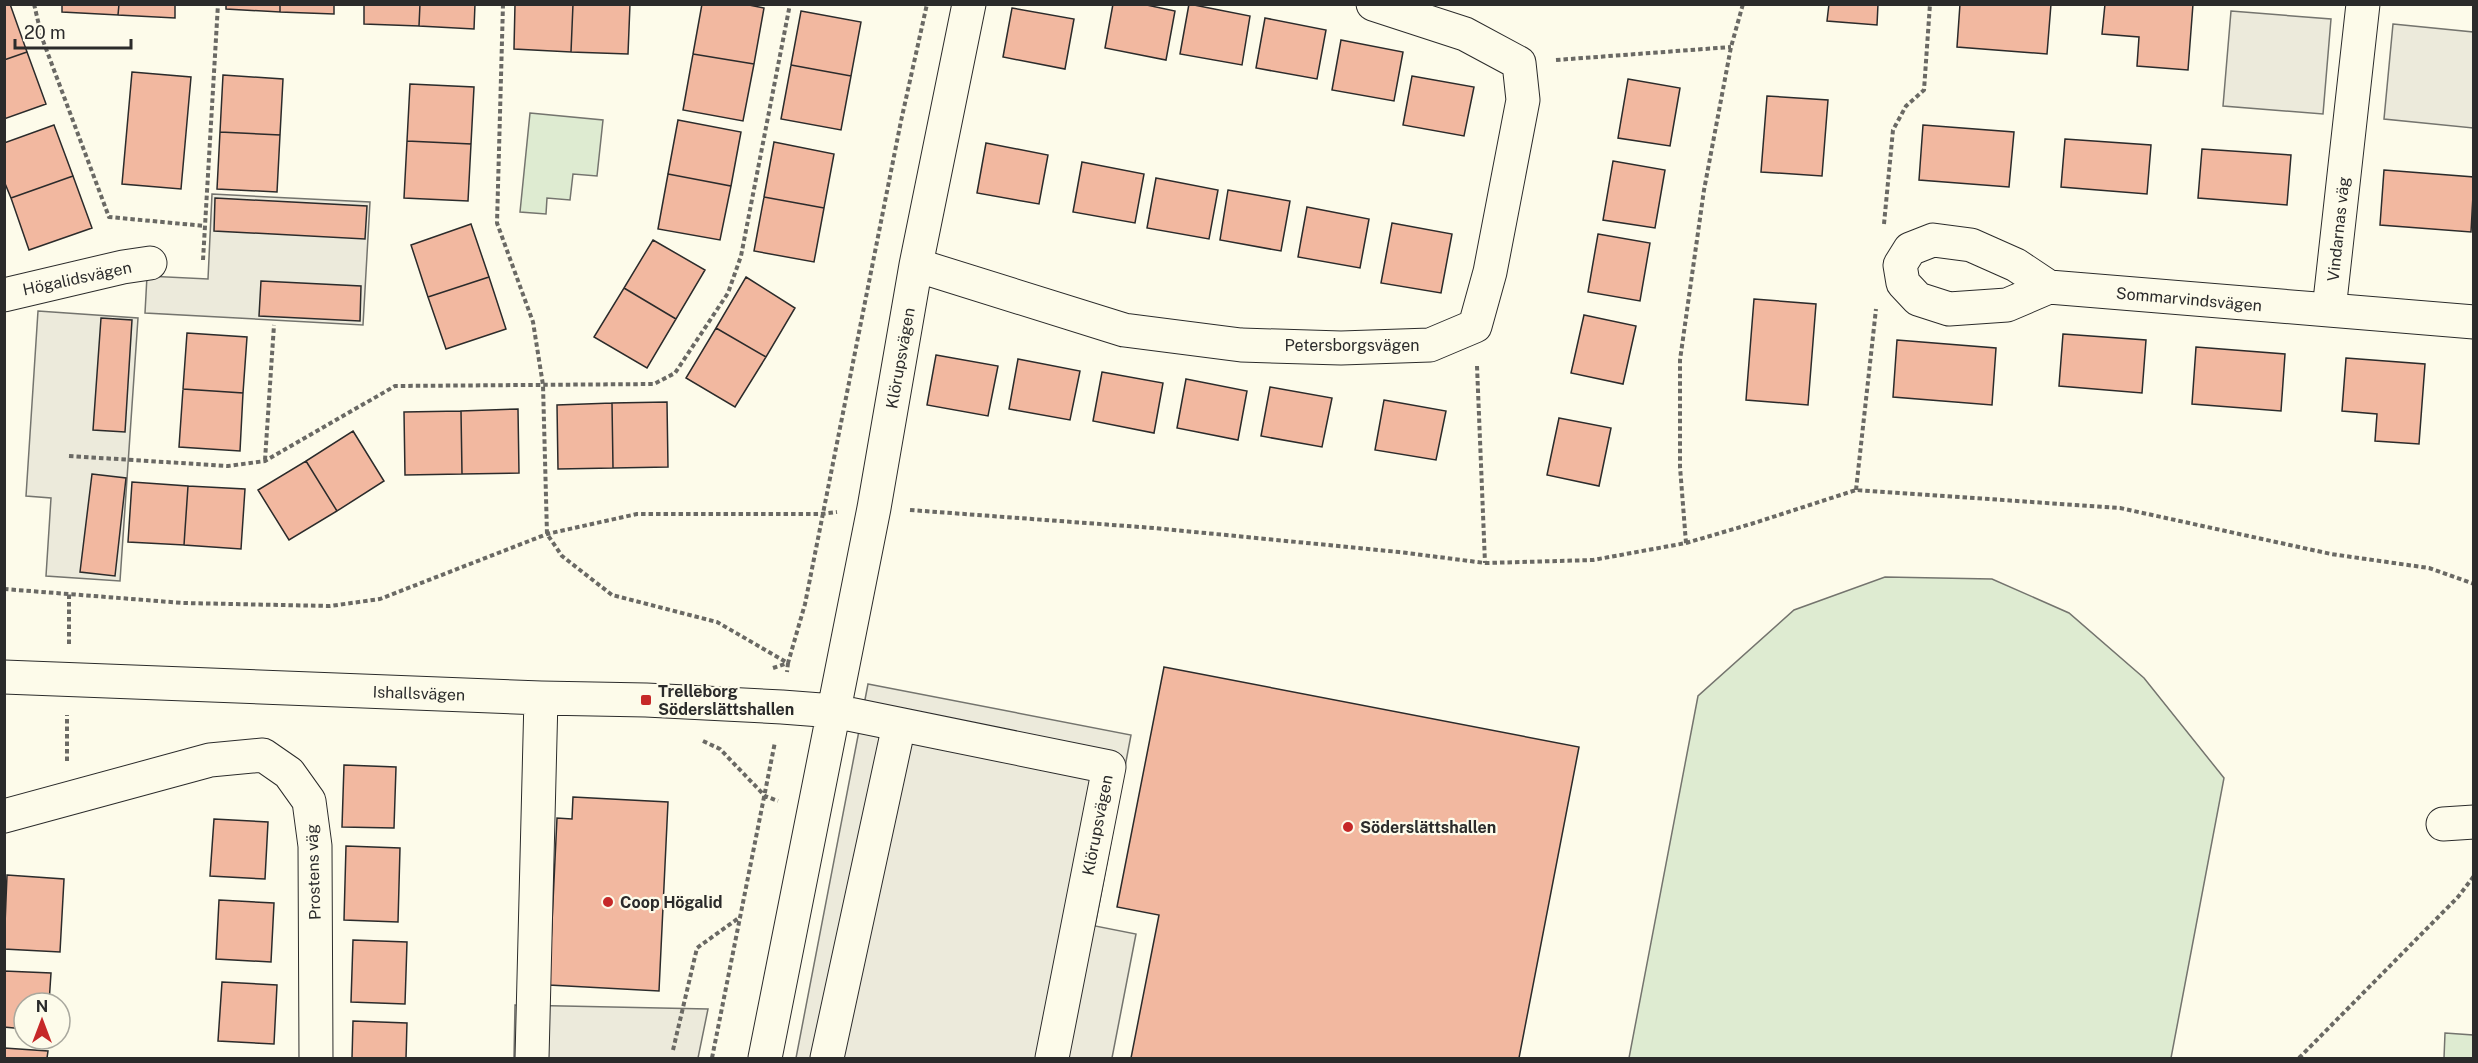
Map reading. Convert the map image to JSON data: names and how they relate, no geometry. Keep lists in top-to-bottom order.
{
  "streets": {
    "street": [
      "Vindarnas väg",
      "Högalidsvägen",
      "Sommarvindsvägen",
      "Petersborgsvägen",
      "Klörupsvägen",
      "Ishallsvägen",
      "Prostens väg"
    ]
  },
  "crossings": [
    ["Vindarnas väg", "Sommarvindsvägen"],
    ["Petersborgsvägen", "Klörupsvägen"],
    ["Klörupsvägen", "Ishallsvägen"]
  ],
  "places": {
    "transit": ["Trelleborg Söderslättshallen"],
    "other": ["Söderslättshallen", "Coop Högalid"]
  },
  "scale_bar": "20 m",
  "north": "top"
}
